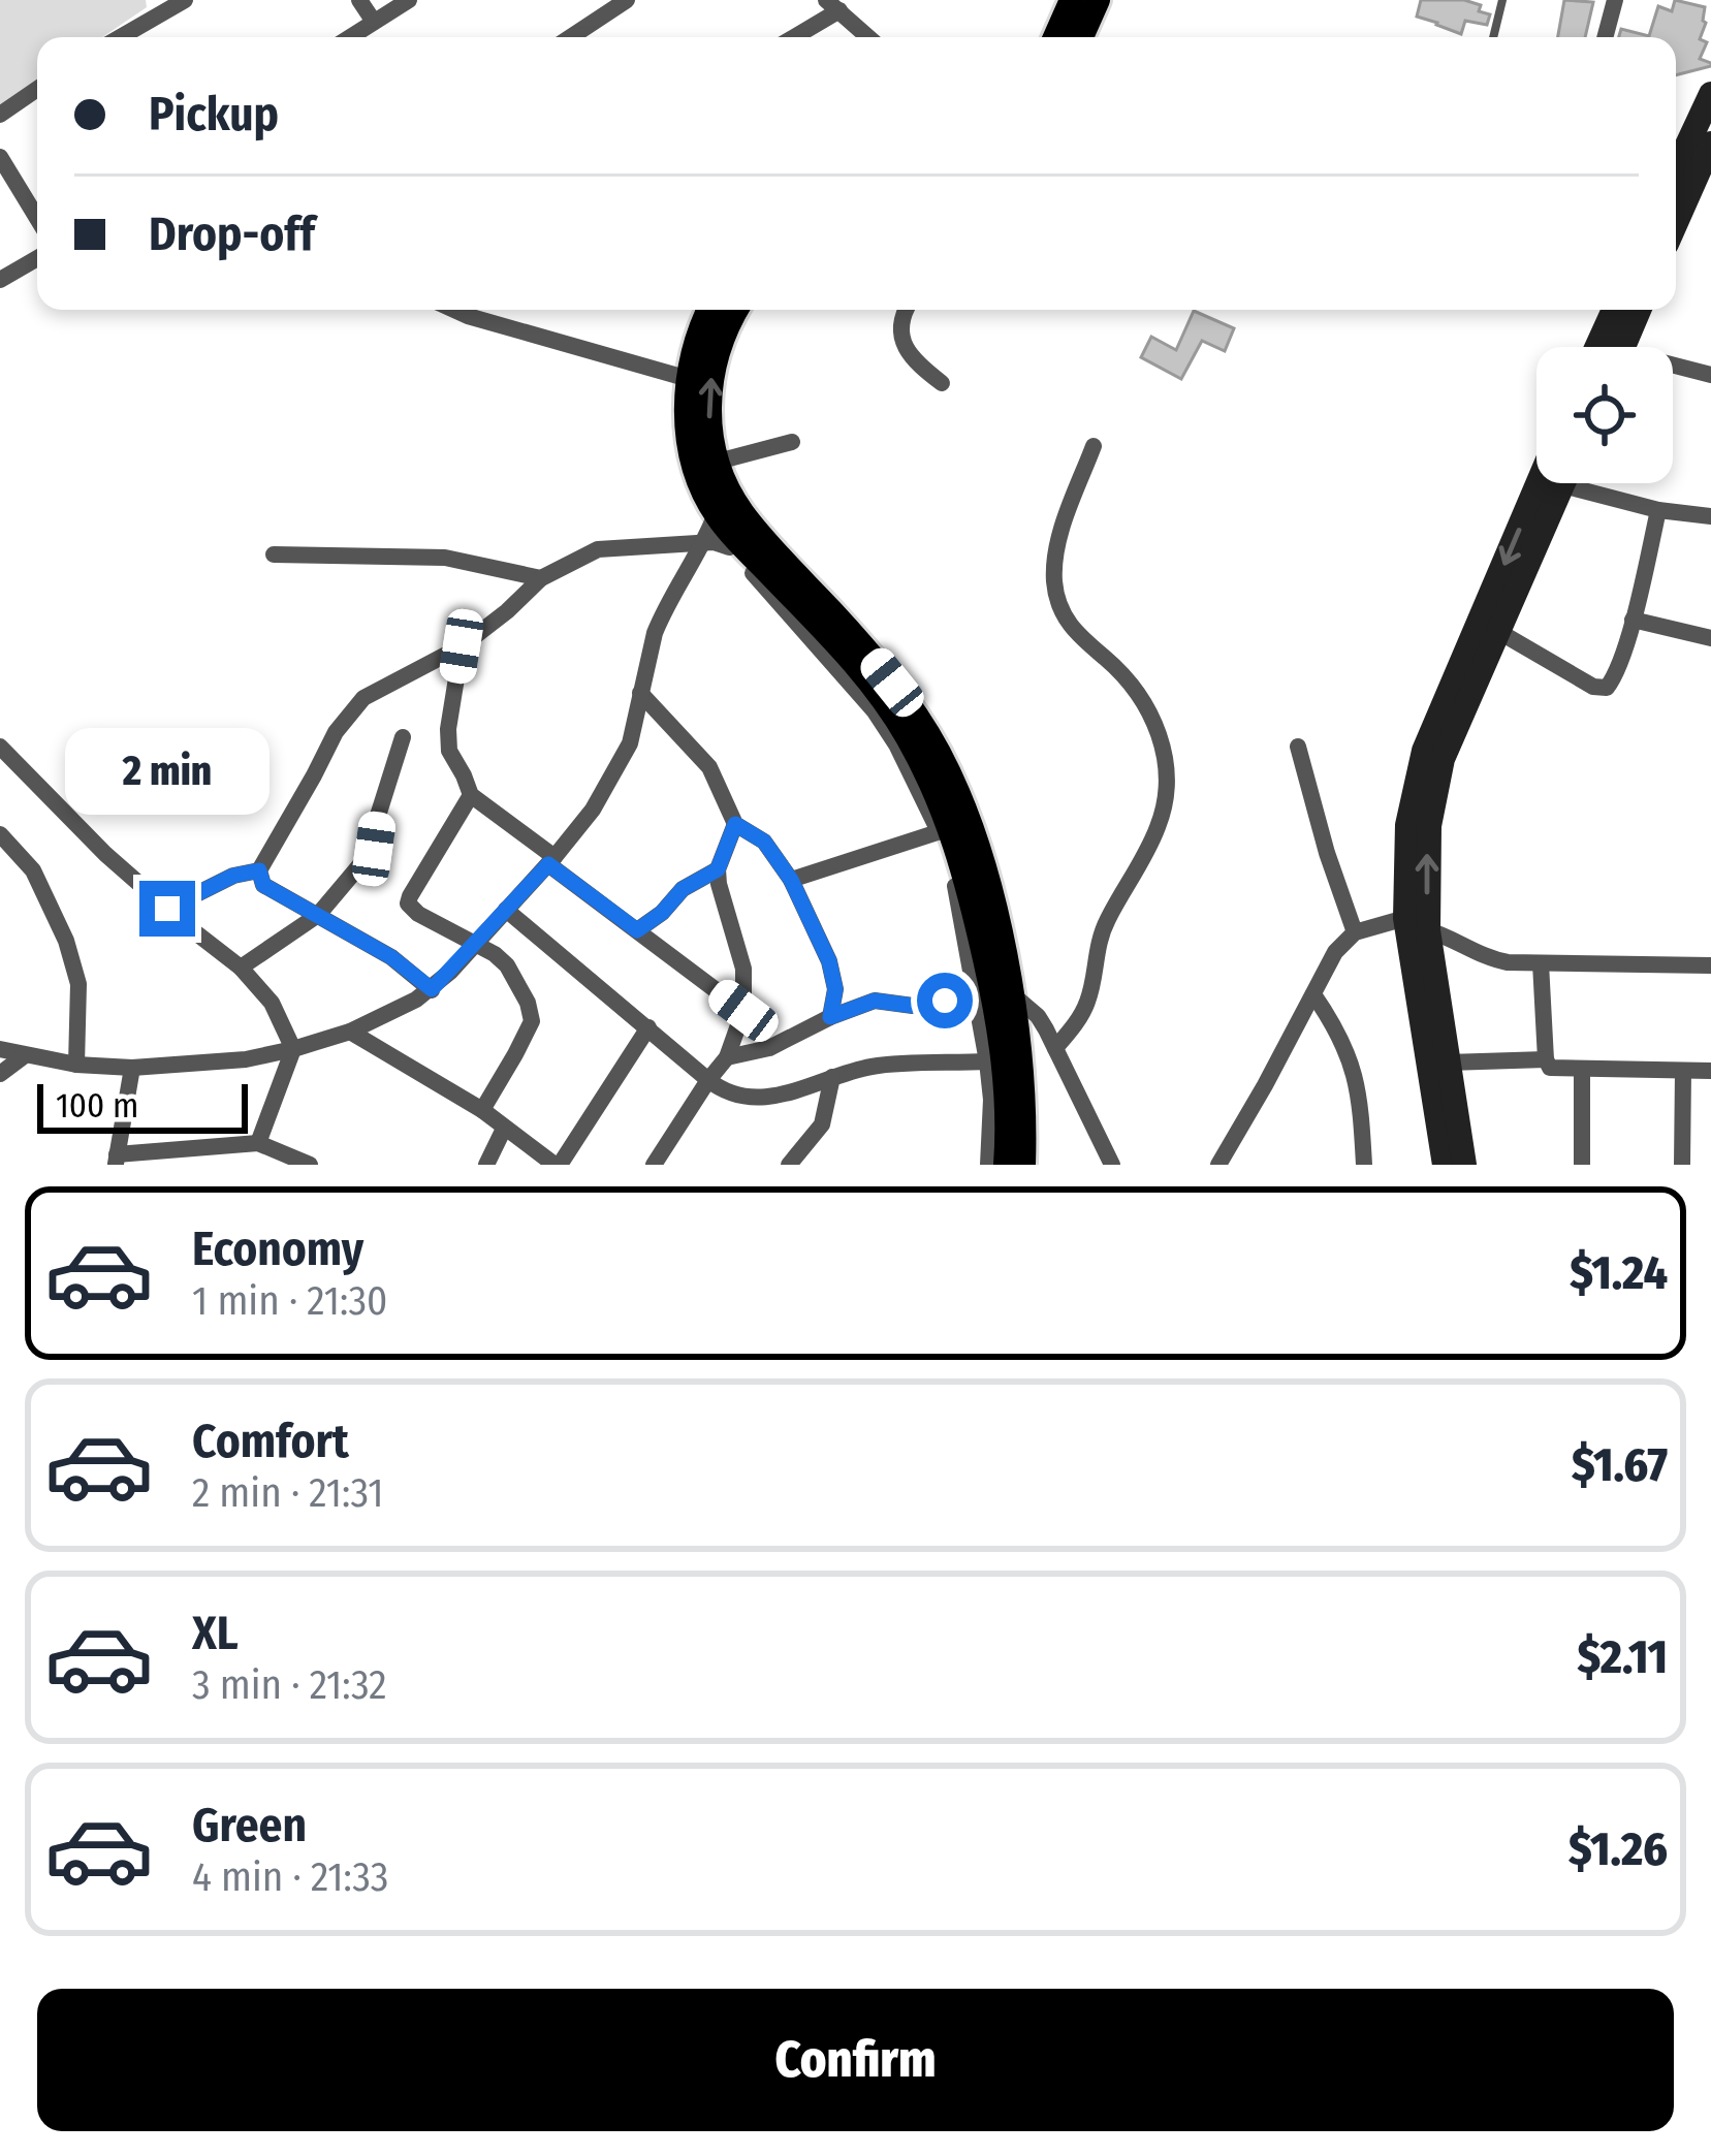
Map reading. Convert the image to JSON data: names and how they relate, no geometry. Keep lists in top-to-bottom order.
{
  "scale_bar": "100 m",
  "page": {
    "banner": ["Pickup", "Drop-off"],
    "bubble": "2 min",
    "scale": "100 m",
    "list": [
      {
        "name": "Economy",
        "note": "1 min · 21:30",
        "value": "$1.24"
      },
      {
        "name": "Comfort",
        "note": "2 min · 21:31",
        "value": "$1.67"
      },
      {
        "name": "XL",
        "note": "3 min · 21:32",
        "value": "$2.11"
      },
      {
        "name": "Green",
        "note": "4 min · 21:33",
        "value": "$1.26"
      }
    ],
    "buttons": "Confirm"
  }
}
